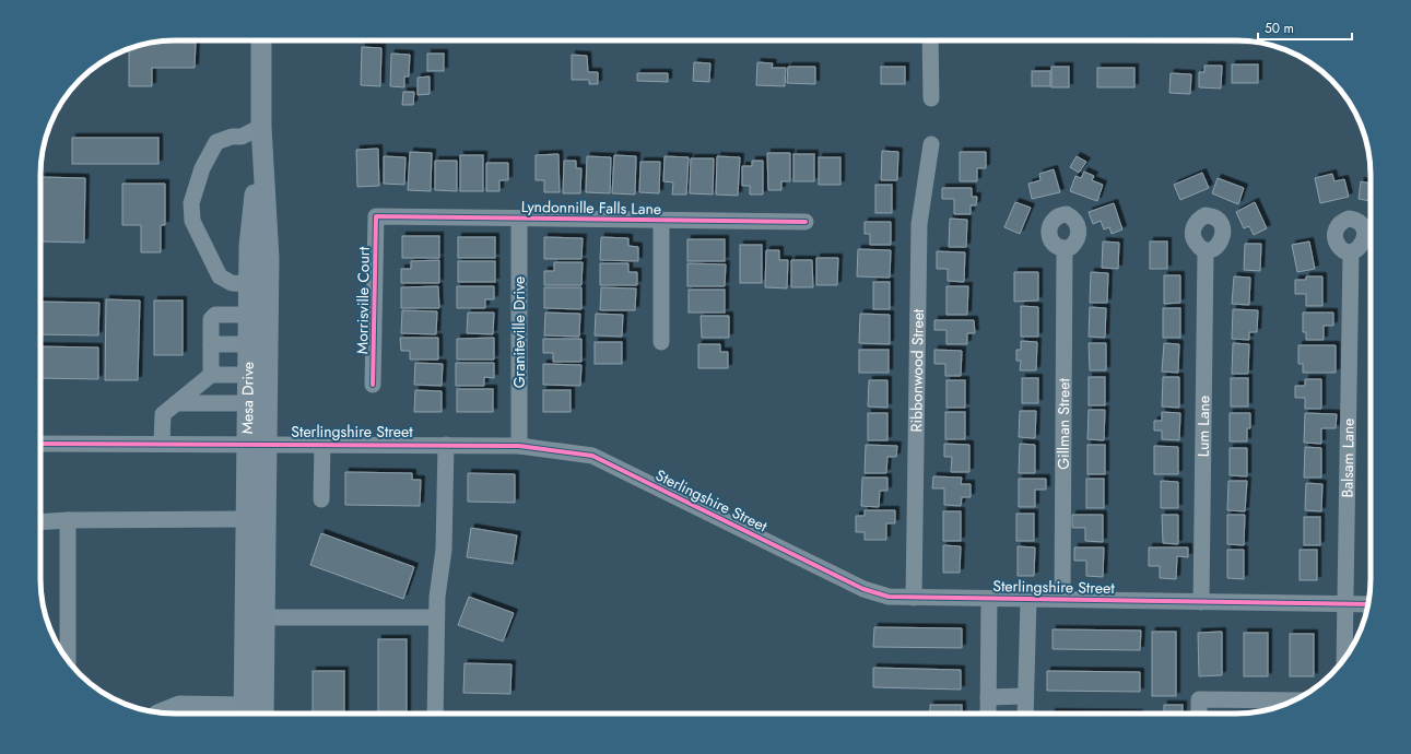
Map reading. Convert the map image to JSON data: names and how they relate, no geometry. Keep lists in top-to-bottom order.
{
  "streets": {
    "main road": ["Mesa Drive"],
    "street": [
      "Lyndonnille Falls Lane",
      "Morrisville Court",
      "Graniteville Drive",
      "Ribbonwood Street",
      "Gillman Street",
      "Lum Lane",
      "Sterlingshire Street",
      "Balsam Lane"
    ]
  },
  "crossings": [
    ["Lyndonnille Falls Lane", "Morrisville Court"],
    ["Lyndonnille Falls Lane", "Graniteville Drive"],
    ["Graniteville Drive", "Sterlingshire Street"],
    ["Ribbonwood Street", "Sterlingshire Street"],
    ["Mesa Drive", "Sterlingshire Street"],
    ["Gillman Street", "Sterlingshire Street"],
    ["Lum Lane", "Sterlingshire Street"],
    ["Sterlingshire Street", "Balsam Lane"]
  ],
  "scale_bar": "50 m"
}
